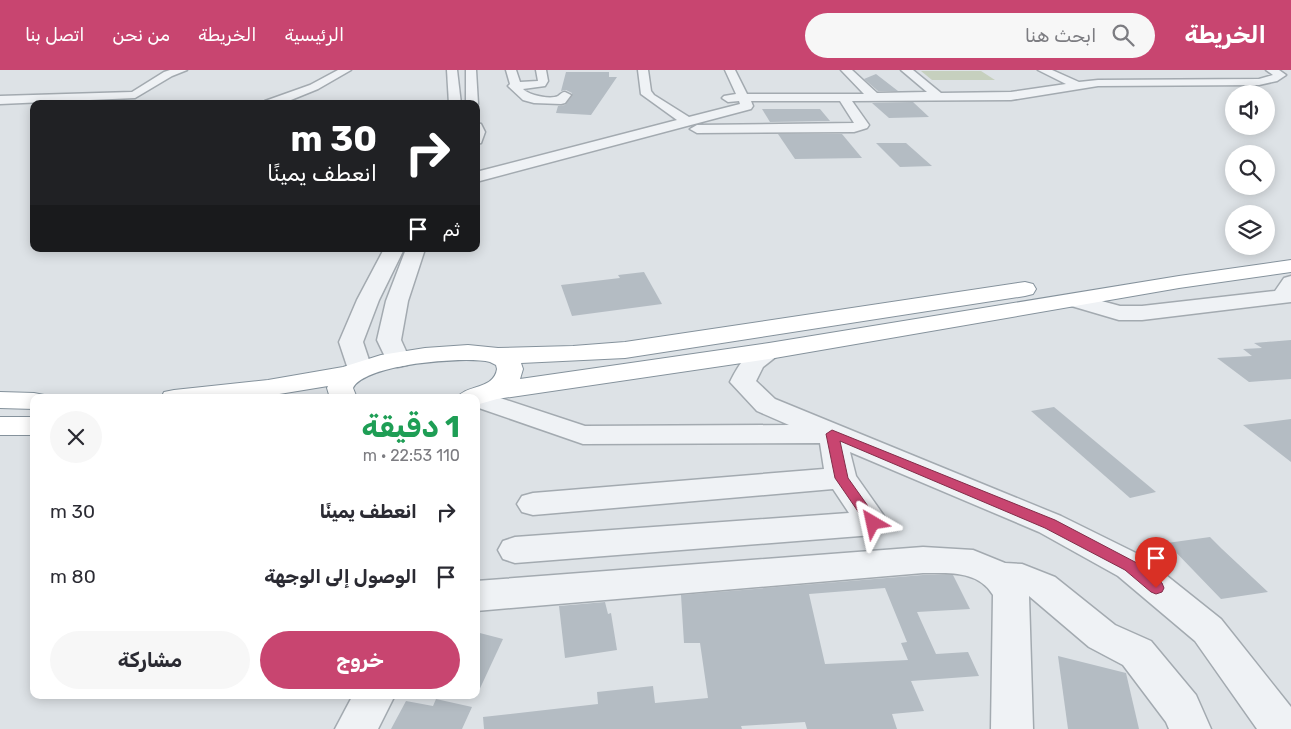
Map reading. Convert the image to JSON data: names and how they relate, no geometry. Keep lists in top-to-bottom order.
{
  "page": {
    "header": "الخريطة",
    "search": "ابحث هنا",
    "nav": [
      "الرئيسية",
      "الخريطة",
      "من نحن",
      "اتصل بنا"
    ],
    "turn": ["30 m", "انعطف يمينًا"],
    "then": "ثم",
    "heading": ["1 دقيقة", "110 m · 22:53"],
    "list": [
      {
        "name": "انعطف يمينًا",
        "value": "30 m"
      },
      {
        "name": "الوصول إلى الوجهة",
        "value": "80 m"
      }
    ],
    "buttons": ["خروج", "مشاركة"]
  }
}
